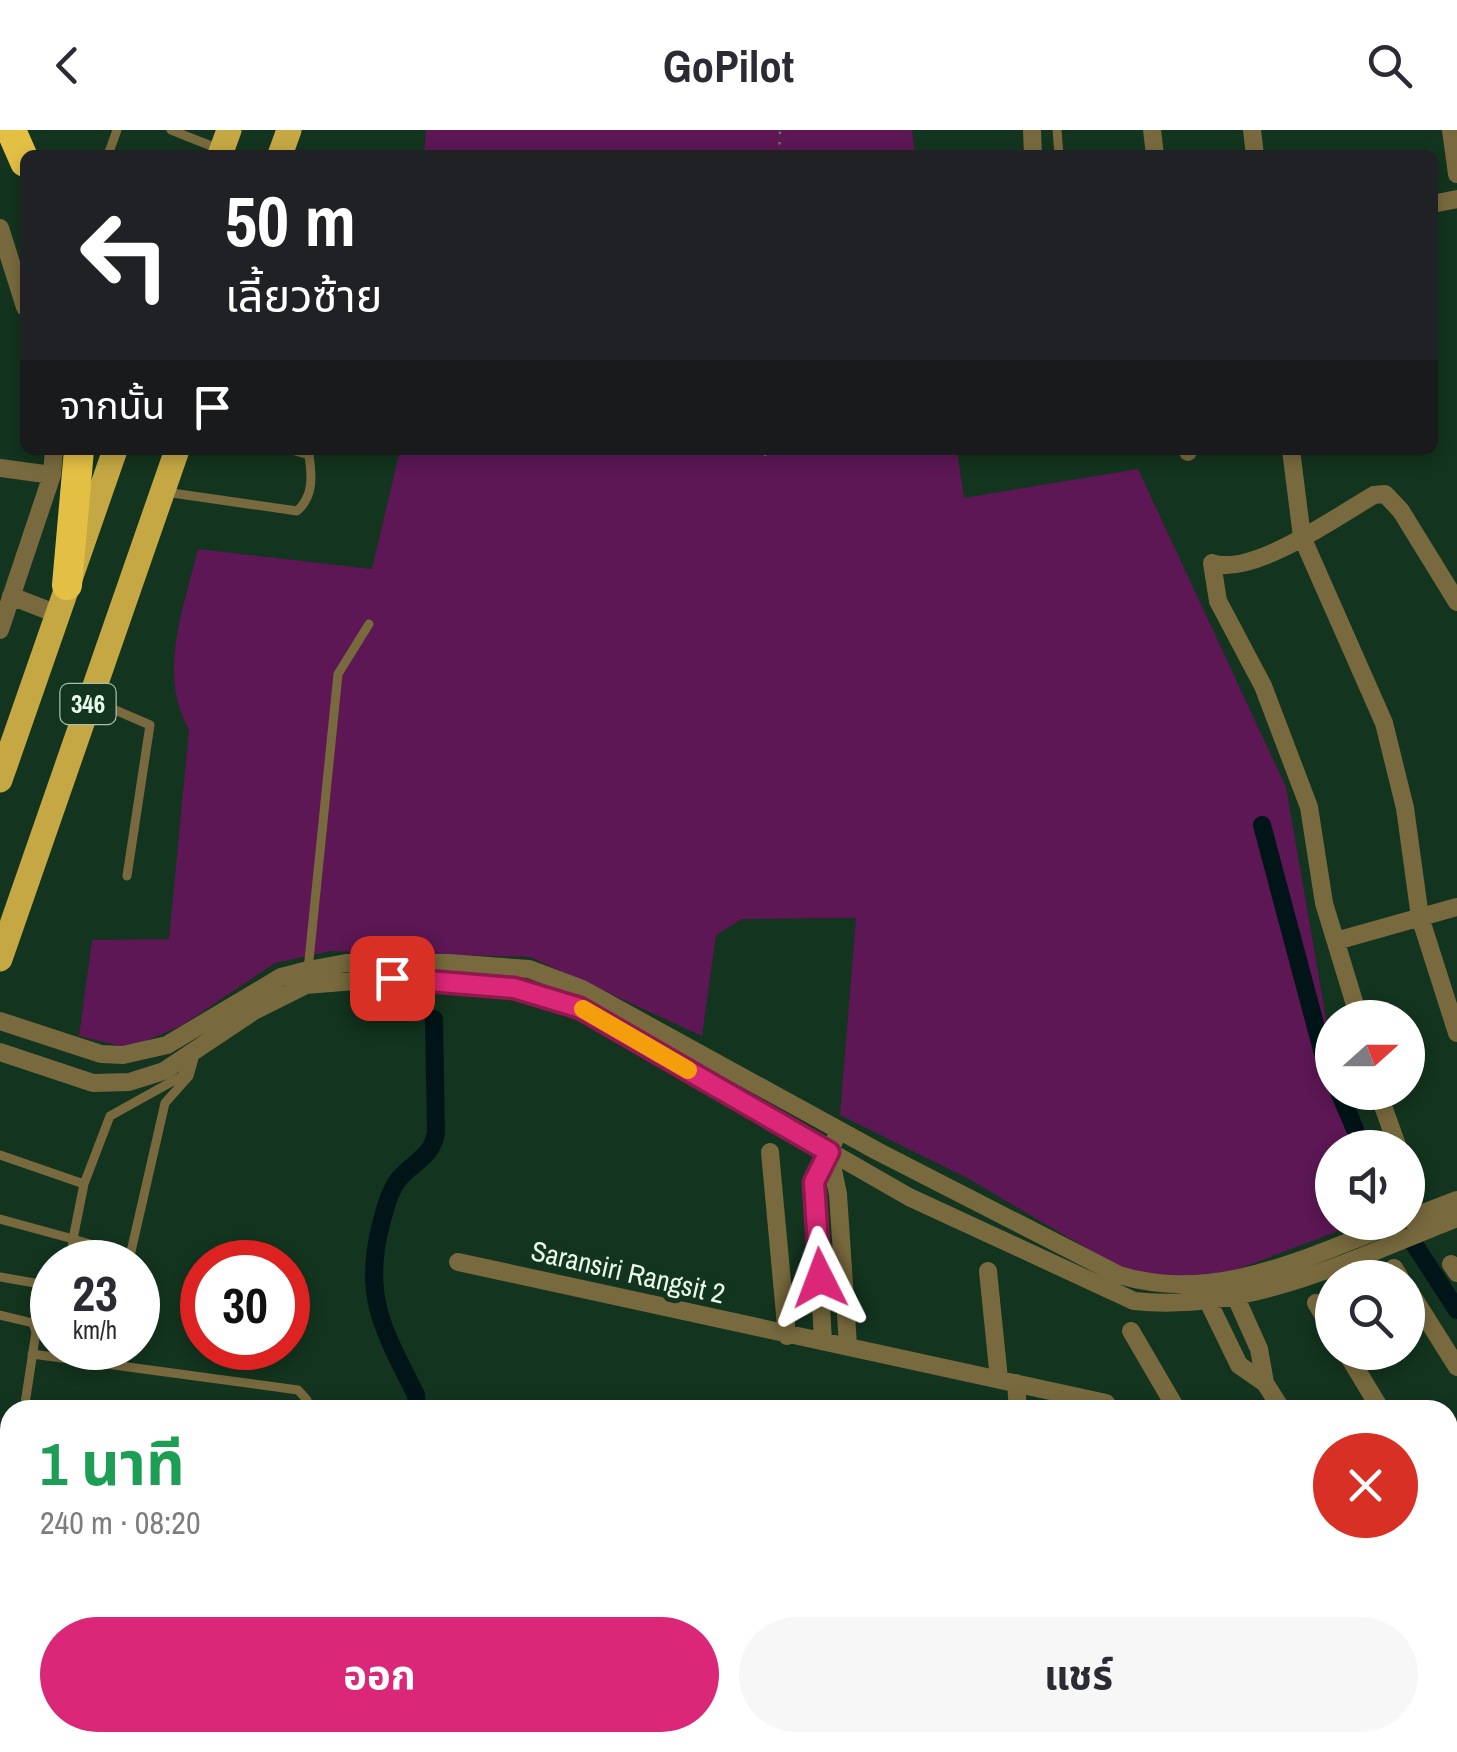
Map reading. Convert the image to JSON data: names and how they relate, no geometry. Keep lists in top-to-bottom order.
{
  "streets": {
    "main road": ["346"],
    "street": ["Saransiri Rangsit 2"]
  },
  "north": "right",
  "page": {
    "header": "GoPilot",
    "turn": ["50 m", "เลี้ยวซ้าย"],
    "then": "จากนั้น",
    "speed": "23 km/h",
    "limit": "30",
    "heading": ["1 นาที", "240 m · 08:20"],
    "buttons": ["ออก", "แชร์"]
  }
}
